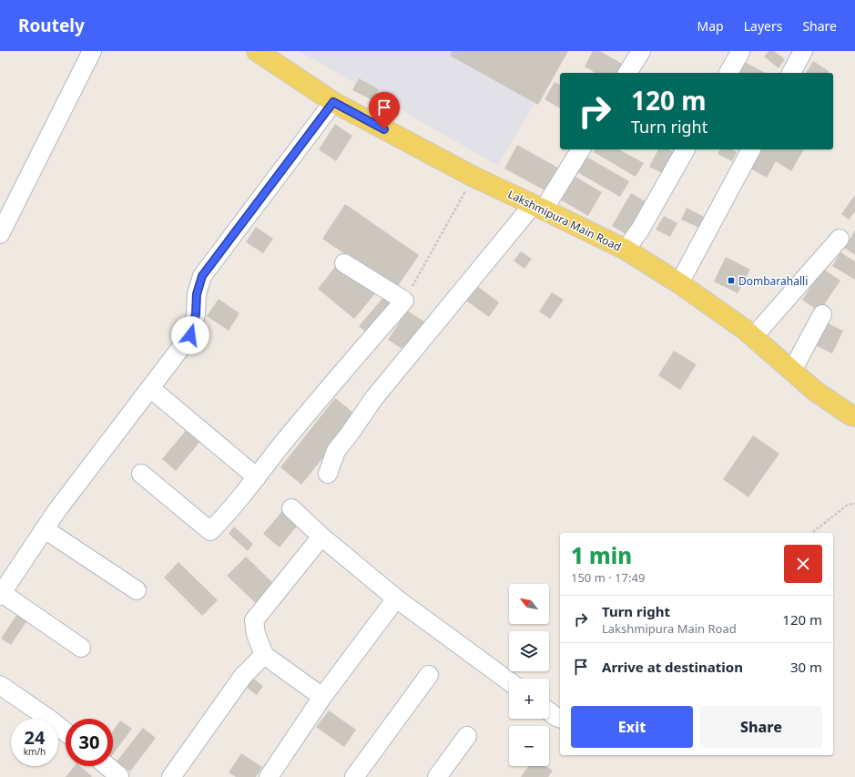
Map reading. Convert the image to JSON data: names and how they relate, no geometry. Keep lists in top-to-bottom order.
{
  "streets": {
    "main road": ["Lakshmipura Main Road"]
  },
  "places": {
    "transit": ["Dombarahalli"]
  },
  "north": "top left",
  "page": {
    "header": "Routely",
    "nav": ["Map", "Layers", "Share"],
    "turn": ["120 m", "Turn right"],
    "heading": ["1 min", "150 m · 17:49"],
    "map_buttons": ["+", "−"],
    "list": [
      {
        "name": "Turn right",
        "note": "Lakshmipura Main Road",
        "value": "120 m"
      },
      {
        "name": "Arrive at destination",
        "value": "30 m"
      }
    ],
    "buttons": ["Exit", "Share"],
    "speed": "24 km/h",
    "limit": "30"
  }
}
